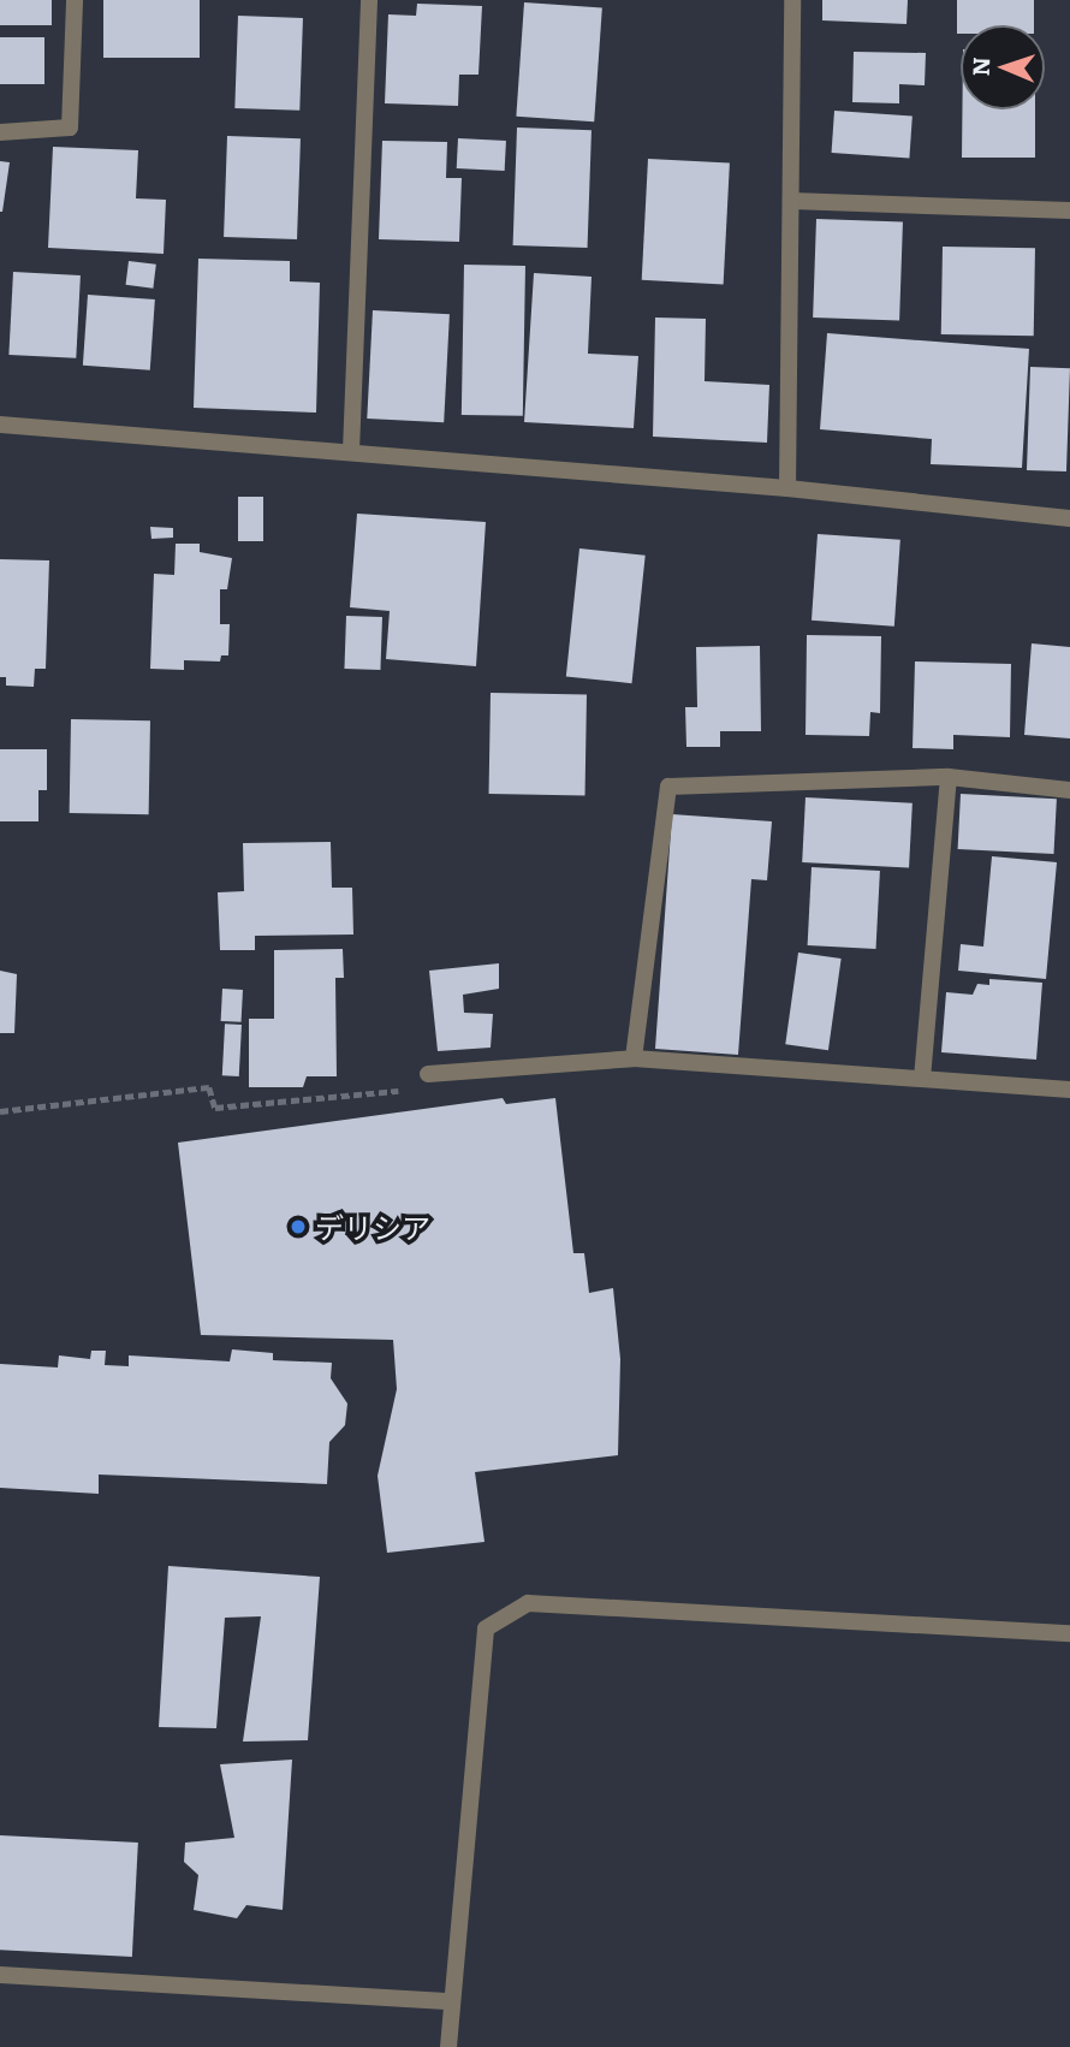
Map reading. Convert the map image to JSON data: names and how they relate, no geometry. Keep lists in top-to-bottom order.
{
  "places": ["デリシア"],
  "north": "left"
}
